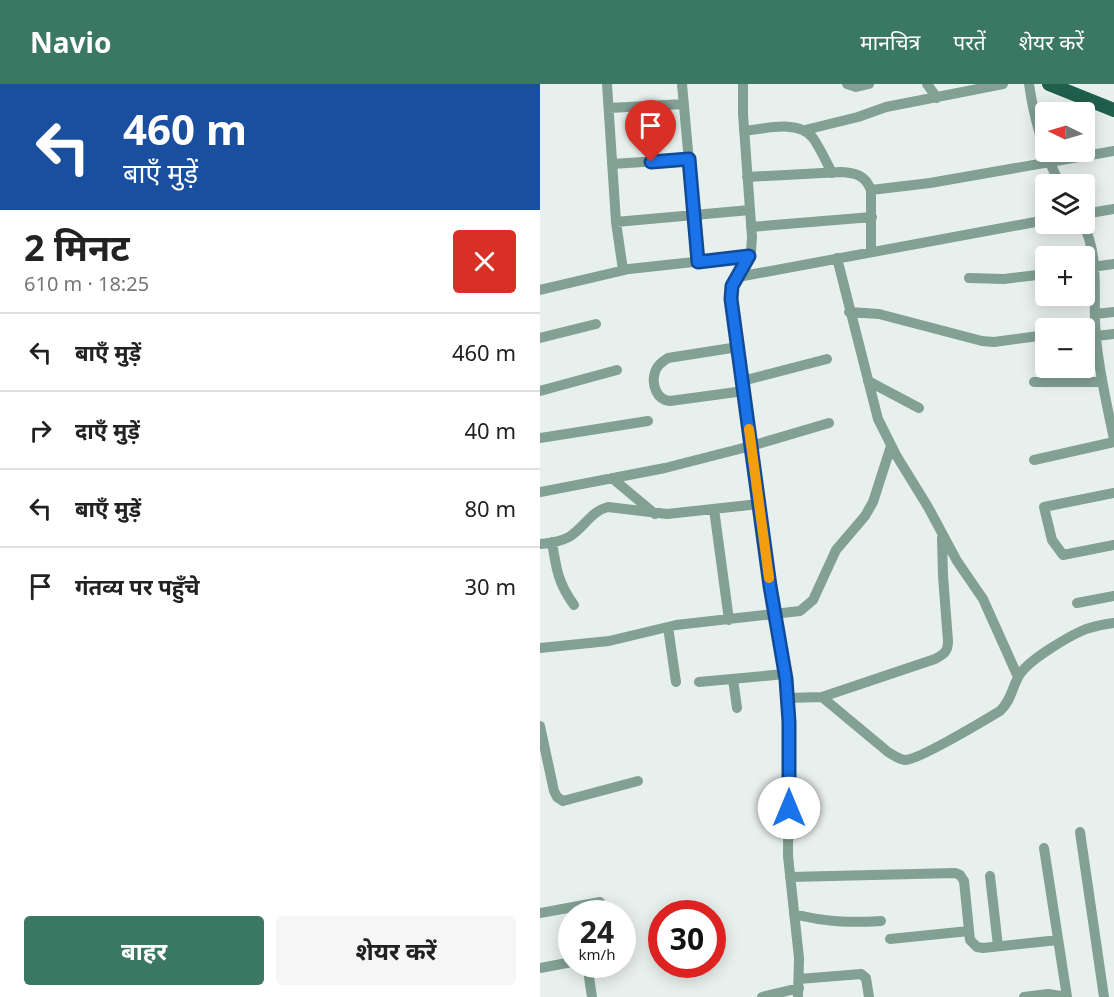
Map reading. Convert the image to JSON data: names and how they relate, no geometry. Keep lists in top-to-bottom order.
{
  "north": "left",
  "page": {
    "header": "Navio",
    "nav": ["मानचित्र", "परतें", "शेयर करें"],
    "turn": ["460 m", "बाएँ मुड़ें"],
    "map_buttons": ["+", "−"],
    "heading": ["2 मिनट", "610 m · 18:25"],
    "list": [
      {
        "name": "बाएँ मुड़ें",
        "value": "460 m"
      },
      {
        "name": "दाएँ मुड़ें",
        "value": "40 m"
      },
      {
        "name": "बाएँ मुड़ें",
        "value": "80 m"
      },
      {
        "name": "गंतव्य पर पहुँचे",
        "value": "30 m"
      }
    ],
    "speed": "24 km/h",
    "limit": "30",
    "buttons": ["बाहर", "शेयर करें"]
  }
}
